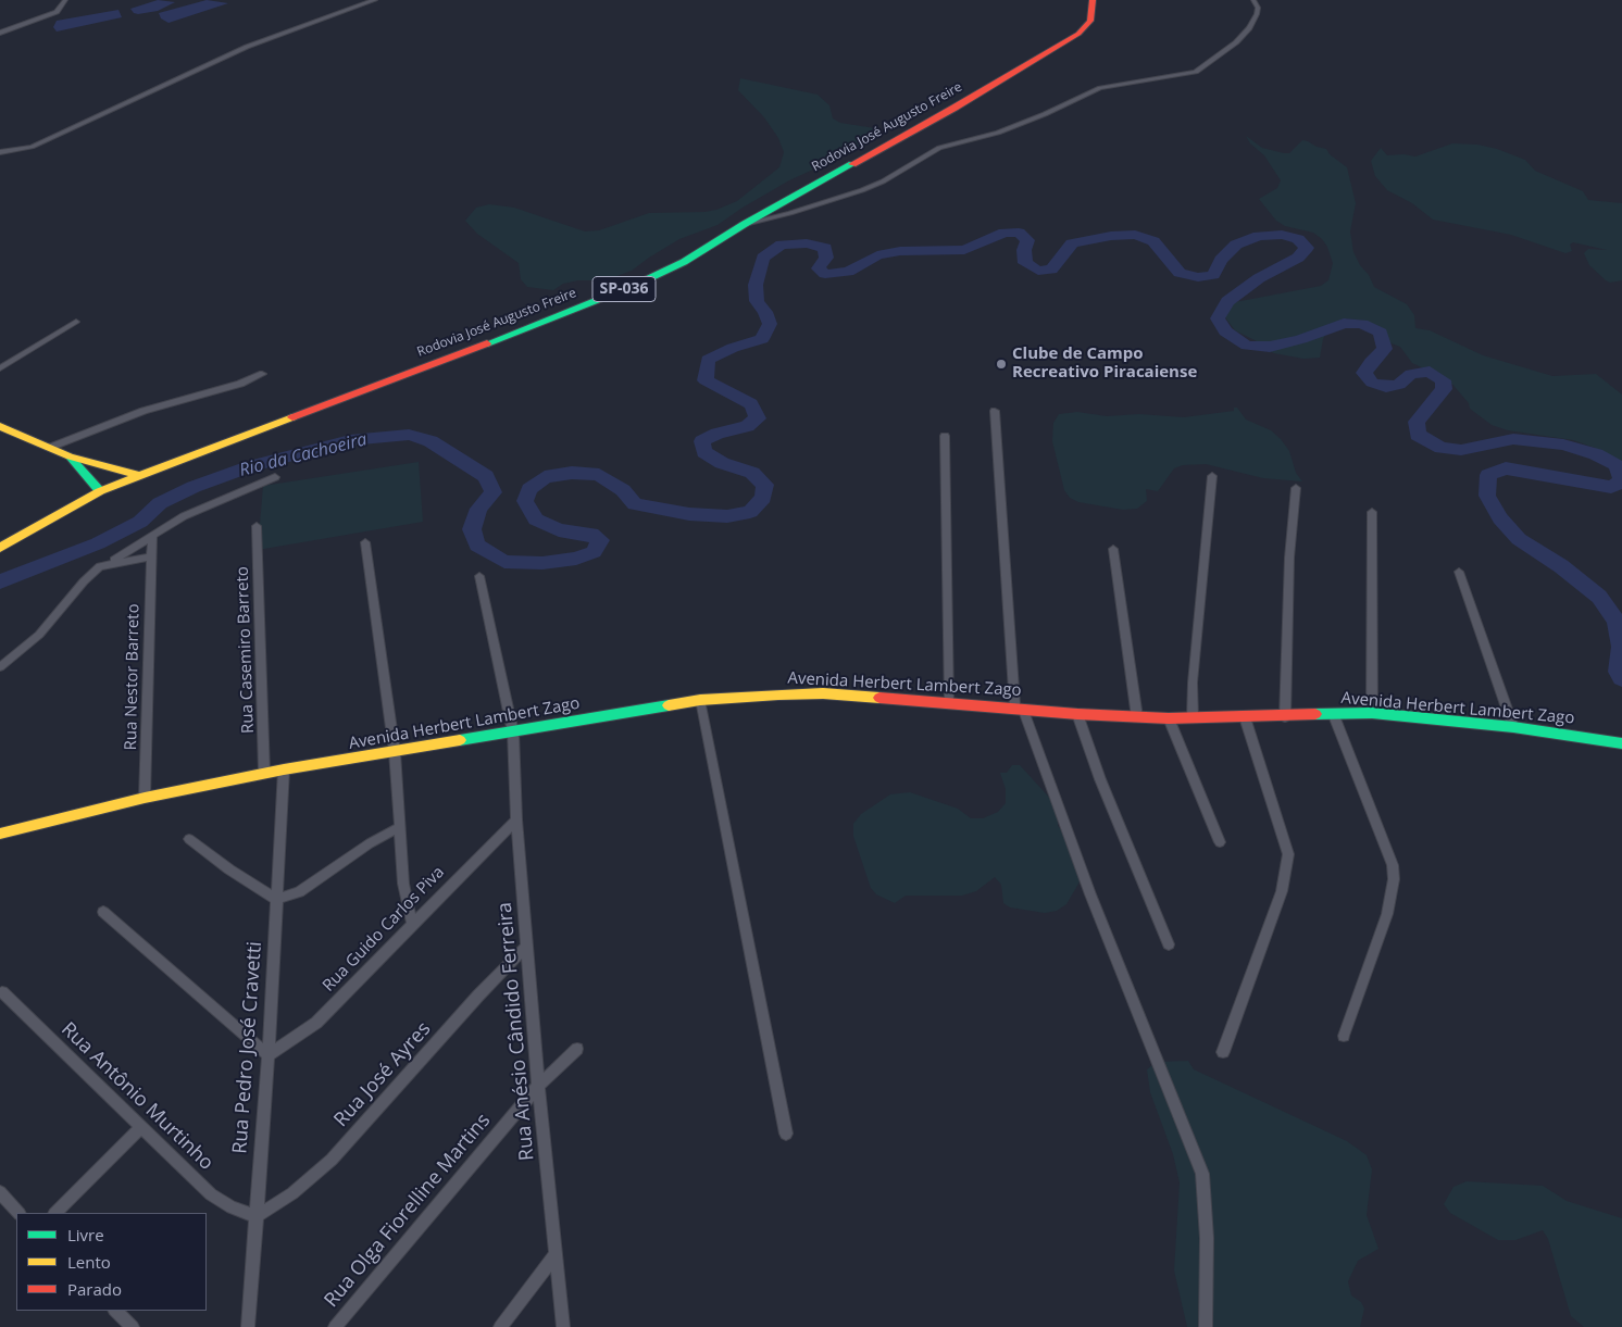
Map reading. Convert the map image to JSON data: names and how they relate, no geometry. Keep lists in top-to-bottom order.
{
  "streets": {
    "main road": ["Rodovia José Augusto Freire", "SP-036", "Avenida Herbert Lambert Zago"],
    "street": [
      "Rua Casemiro Barreto",
      "Rua Nestor Barreto",
      "Rua Guido Carlos Piva",
      "Rua Anésio Cândido Ferreira",
      "Rua Pedro José Cravetti",
      "Rua José Ayres",
      "Rua Antônio Murtinho",
      "Rua Olga Fiorelline Martins"
    ]
  },
  "crossings": [
    ["Rua Casemiro Barreto", "Avenida Herbert Lambert Zago"],
    ["Rua Nestor Barreto", "Avenida Herbert Lambert Zago"],
    ["Avenida Herbert Lambert Zago", "Rua Anésio Cândido Ferreira"],
    ["Avenida Herbert Lambert Zago", "Rua Pedro José Cravetti"],
    ["Rua Guido Carlos Piva", "Rua Anésio Cândido Ferreira"],
    ["Rua Guido Carlos Piva", "Rua Pedro José Cravetti"],
    ["Rua Anésio Cândido Ferreira", "Rua José Ayres"],
    ["Rua Anésio Cândido Ferreira", "Rua Olga Fiorelline Martins"],
    ["Rua Pedro José Cravetti", "Rua José Ayres"],
    ["Rua Pedro José Cravetti", "Rua Antônio Murtinho"],
    ["Rua José Ayres", "Rua Antônio Murtinho"]
  ],
  "water": ["Rio da Cachoeira"],
  "places": ["Clube de Campo Recreativo Piracaiense"],
  "legend": ["Livre", "Lento", "Parado"]
}
